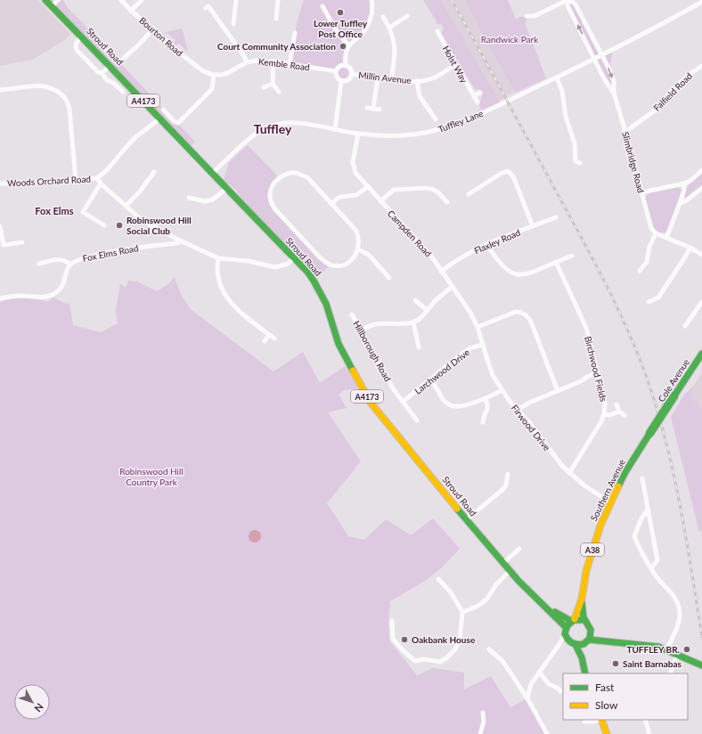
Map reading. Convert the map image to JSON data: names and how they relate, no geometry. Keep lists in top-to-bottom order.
{
  "streets": {
    "main road": [
      "Stroud Road",
      "A4173",
      "Cole Avenue",
      "Southern Avenue",
      "A38"
    ],
    "street": [
      "Bourton Road",
      "Kemble Road",
      "Holst Way",
      "Millin Avenue",
      "Falfield Road",
      "Tuffley Lane",
      "Slimbridge Road",
      "Woods Orchard Road",
      "Campden Road",
      "Flaxley Road",
      "Fox Elms Road",
      "Hillborough Road",
      "Birchwood Fields",
      "Larchwood Drive",
      "Firwood Drive"
    ]
  },
  "crossings": [
    ["Bourton Road", "Kemble Road"],
    ["Stroud Road", "Tuffley Lane"],
    ["Stroud Road", "Woods Orchard Road"],
    ["Stroud Road", "A38"],
    ["Kemble Road", "Millin Avenue"],
    ["Holst Way", "Millin Avenue"],
    ["Falfield Road", "Slimbridge Road"],
    ["Tuffley Lane", "Slimbridge Road"],
    ["Tuffley Lane", "Campden Road"],
    ["Campden Road", "Flaxley Road"],
    ["Campden Road", "Firwood Drive"],
    ["Hillborough Road", "Larchwood Drive"],
    ["Birchwood Fields", "Firwood Drive"],
    ["Larchwood Drive", "Firwood Drive"],
    ["Cole Avenue", "Southern Avenue"],
    ["Firwood Drive", "Southern Avenue"],
    ["Southern Avenue", "A38"]
  ],
  "districts": ["Tuffley", "Fox Elms"],
  "parks": ["Randwick Park", "Robinswood Hill Country Park"],
  "places": [
    "Lower Tuffley Post Office",
    "Court Community Association",
    "Robinswood Hill Social Club",
    "Oakbank House",
    "TUFFLEY BR.",
    "Saint Barnabas"
  ],
  "legend": ["Fast", "Slow"],
  "north": "bottom right"
}
